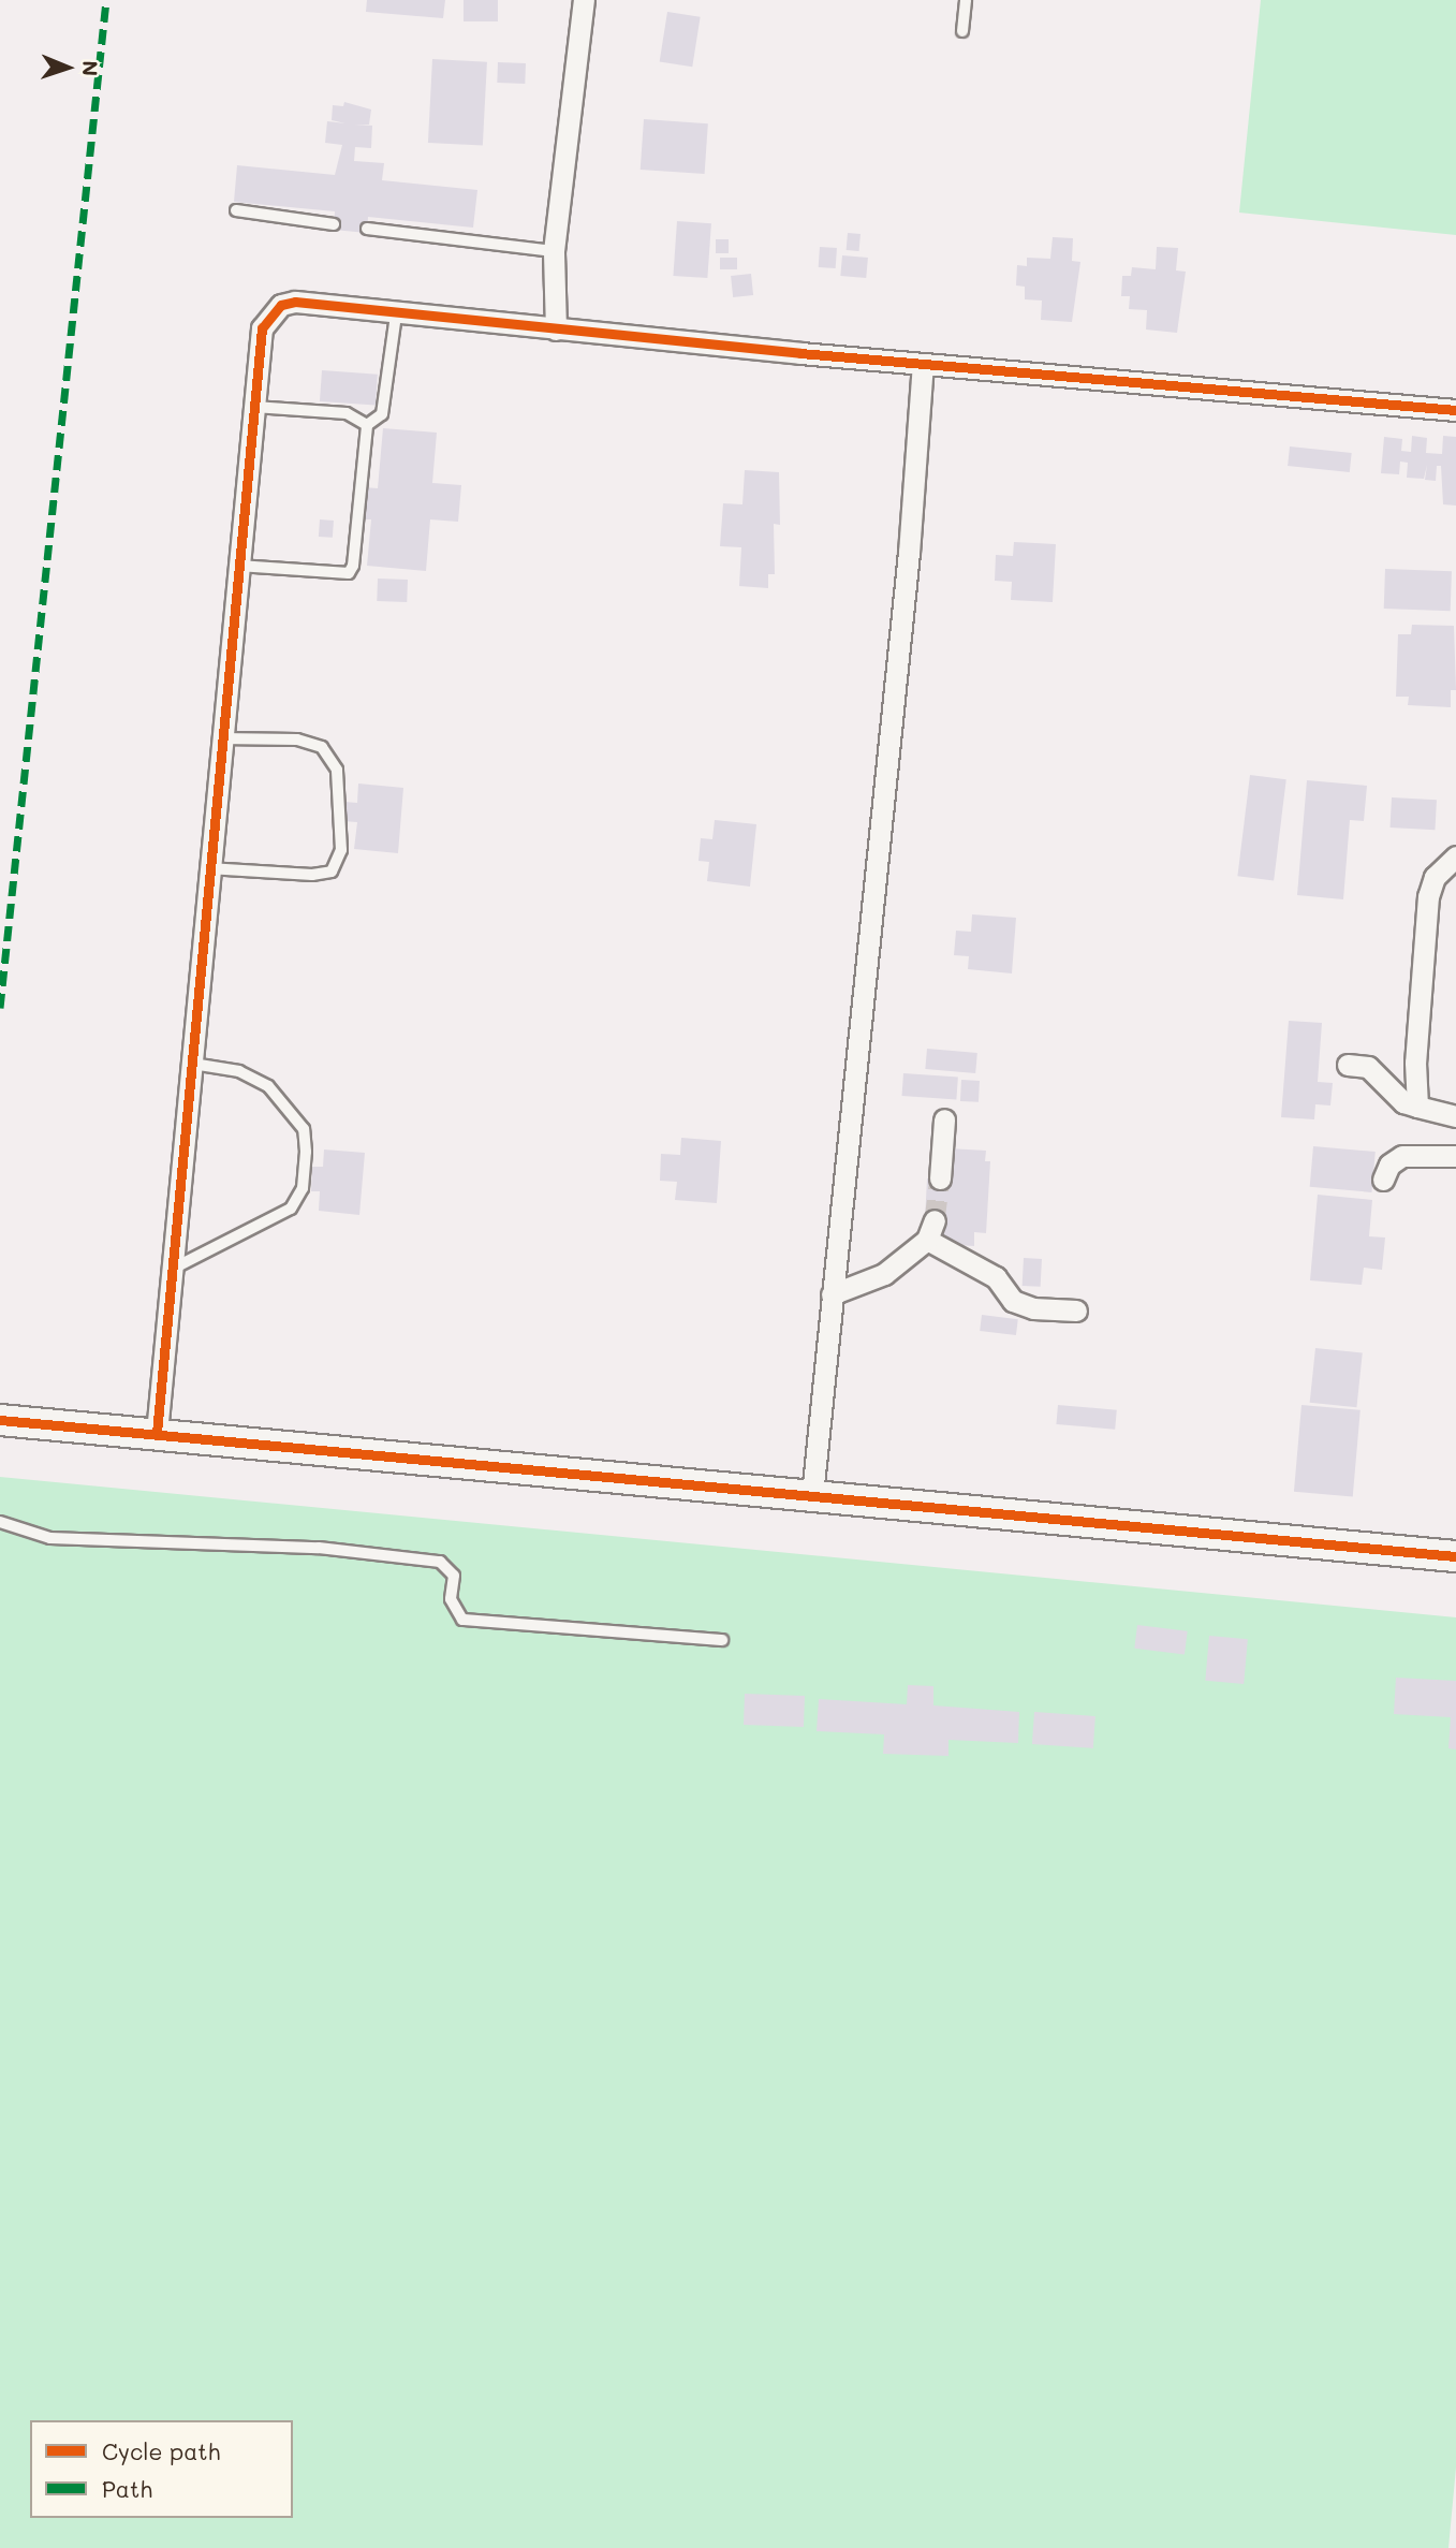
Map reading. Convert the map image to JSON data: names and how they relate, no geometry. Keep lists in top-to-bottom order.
{
  "legend": ["Cycle path", "Path"],
  "north": "right"
}
